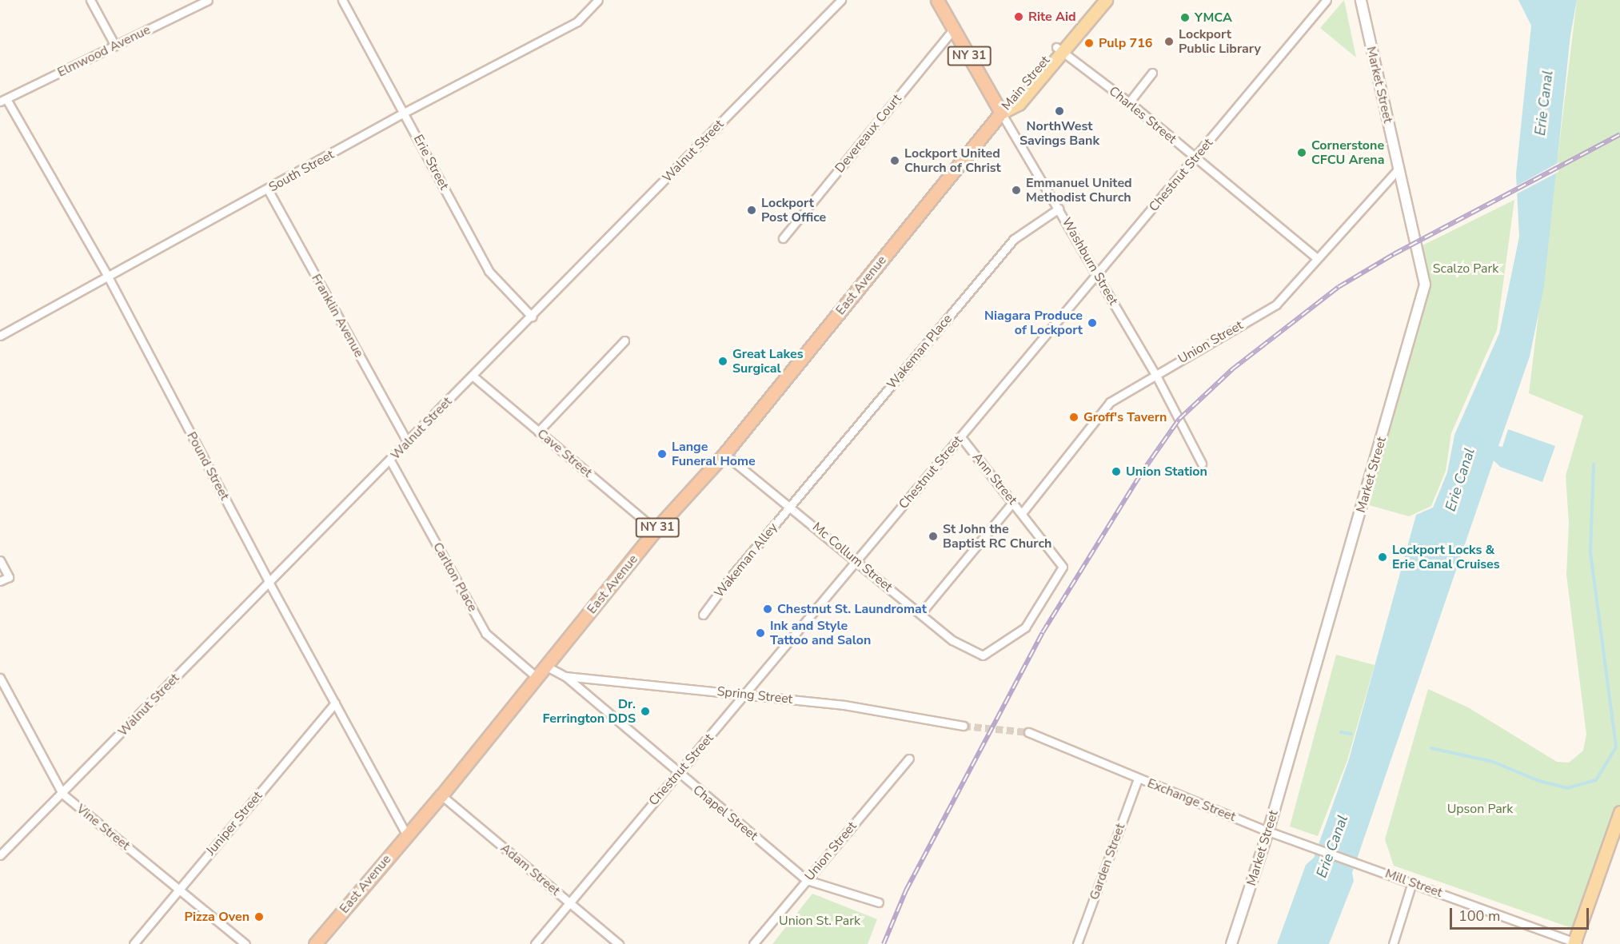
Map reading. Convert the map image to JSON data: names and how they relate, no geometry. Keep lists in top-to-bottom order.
{
  "streets": {
    "highway": ["NY 31", "Washburn Street", "East Avenue"],
    "main road": ["Main Street"],
    "street": [
      "Elmwood Avenue",
      "Market Street",
      "Charles Street",
      "Devereaux Court",
      "Walnut Street",
      "Erie Street",
      "South Street",
      "Chestnut Street",
      "Franklin Avenue",
      "Union Street",
      "Wakeman Place",
      "Cave Street",
      "Pound Street",
      "Ann Street",
      "Mc Collum Street",
      "Wakeman Alley",
      "Carlton Place",
      "Spring Street",
      "Exchange Street",
      "Chapel Street",
      "Juniper Street",
      "Vine Street",
      "Garden Street",
      "Adam Street",
      "Mill Street"
    ]
  },
  "crossings": [
    ["Elmwood Avenue", "Pound Street"],
    ["Main Street", "Charles Street"],
    ["Main Street", "Washburn Street"],
    ["Main Street", "East Avenue"],
    ["Market Street", "Union Street"],
    ["Market Street", "Exchange Street"],
    ["Charles Street", "Chestnut Street"],
    ["Charles Street", "Union Street"],
    ["Devereaux Court", "Washburn Street"],
    ["Walnut Street", "Erie Street"],
    ["Walnut Street", "Franklin Avenue"],
    ["Walnut Street", "Cave Street"],
    ["Walnut Street", "Pound Street"],
    ["Walnut Street", "Carlton Place"],
    ["Walnut Street", "Vine Street"],
    ["Erie Street", "South Street"],
    ["South Street", "Franklin Avenue"],
    ["South Street", "Pound Street"],
    ["Chestnut Street", "Washburn Street"],
    ["Chestnut Street", "Ann Street"],
    ["Chestnut Street", "Mc Collum Street"],
    ["Chestnut Street", "Spring Street"],
    ["Chestnut Street", "Chapel Street"],
    ["Chestnut Street", "Adam Street"],
    ["Washburn Street", "East Avenue"],
    ["Washburn Street", "Union Street"],
    ["Washburn Street", "Wakeman Place"],
    ["East Avenue", "Cave Street"],
    ["East Avenue", "Pound Street"],
    ["East Avenue", "Mc Collum Street"],
    ["East Avenue", "Carlton Place"],
    ["East Avenue", "Spring Street"],
    ["East Avenue", "Adam Street"],
    ["Union Street", "Ann Street"],
    ["Union Street", "Chapel Street"],
    ["Wakeman Place", "Mc Collum Street"],
    ["Wakeman Place", "Wakeman Alley"],
    ["Pound Street", "Juniper Street"],
    ["Ann Street", "Mc Collum Street"],
    ["Mc Collum Street", "Wakeman Alley"],
    ["Spring Street", "Chapel Street"],
    ["Exchange Street", "Garden Street"],
    ["Exchange Street", "Mill Street"],
    ["Juniper Street", "Vine Street"]
  ],
  "water": ["Erie Canal"],
  "parks": ["Scalzo Park", "Upson Park", "Union St. Park"],
  "places": [
    "Rite Aid",
    "YMCA",
    "Lockport Public Library",
    "Pulp 716",
    "NorthWest Savings Bank",
    "Cornerstone CFCU Arena",
    "Lockport United Church of Christ",
    "Emmanuel United Methodist Church",
    "Lockport Post Office",
    "Niagara Produce of Lockport",
    "Great Lakes Surgical",
    "Groff's Tavern",
    "Lange Funeral Home",
    "Union Station",
    "St John the Baptist RC Church",
    "Lockport Locks & Erie Canal Cruises",
    "Chestnut St. Laundromat",
    "Ink and Style Tattoo and Salon",
    "Dr. Ferrington DDS",
    "Pizza Oven"
  ],
  "scale_bar": "100 m"
}
